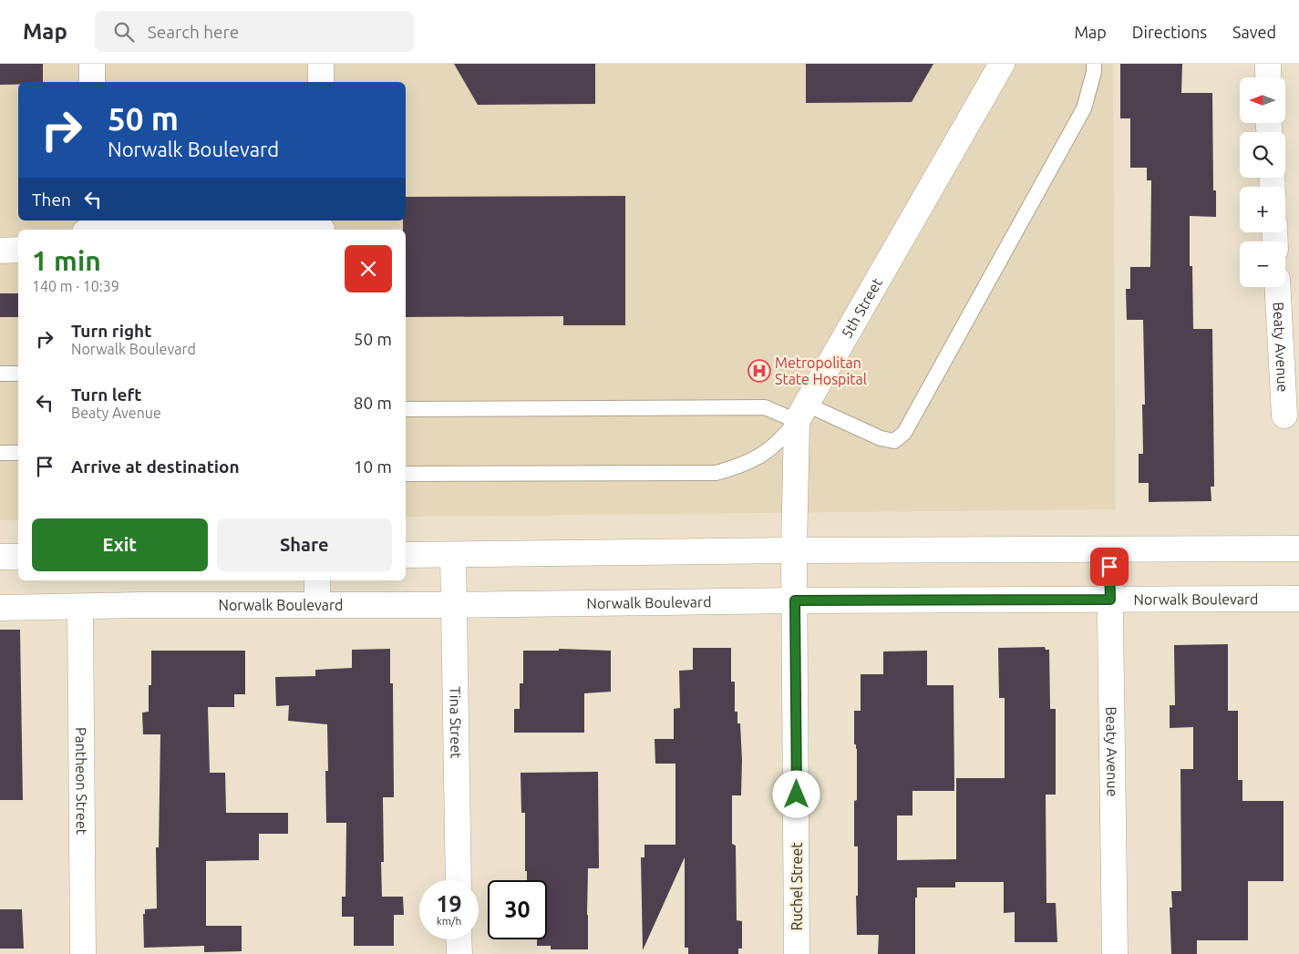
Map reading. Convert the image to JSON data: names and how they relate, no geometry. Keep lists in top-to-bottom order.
{
  "streets": {
    "street": [
      "5th Street",
      "Beaty Avenue",
      "Norwalk Boulevard",
      "Tina Street",
      "Pantheon Street",
      "Ruchel Street"
    ]
  },
  "crossings": [
    ["5th Street", "Norwalk Boulevard"],
    ["5th Street", "Ruchel Street"],
    ["Beaty Avenue", "Norwalk Boulevard"],
    ["Norwalk Boulevard", "Tina Street"],
    ["Norwalk Boulevard", "Pantheon Street"],
    ["Norwalk Boulevard", "Ruchel Street"]
  ],
  "places": {
    "hospital": ["Metropolitan State Hospital"]
  },
  "north": "left",
  "page": {
    "header": "Map",
    "search": "Search here",
    "nav": ["Map", "Directions", "Saved"],
    "map_buttons": ["+", "−"],
    "turn": ["50 m", "Norwalk Boulevard"],
    "then": "Then",
    "heading": ["1 min", "140 m · 10:39"],
    "list": [
      {
        "name": "Turn right",
        "note": "Norwalk Boulevard",
        "value": "50 m"
      },
      {
        "name": "Turn left",
        "note": "Beaty Avenue",
        "value": "80 m"
      },
      {
        "name": "Arrive at destination",
        "value": "10 m"
      }
    ],
    "buttons": ["Exit", "Share"],
    "speed": "19 km/h",
    "limit": "30"
  }
}
